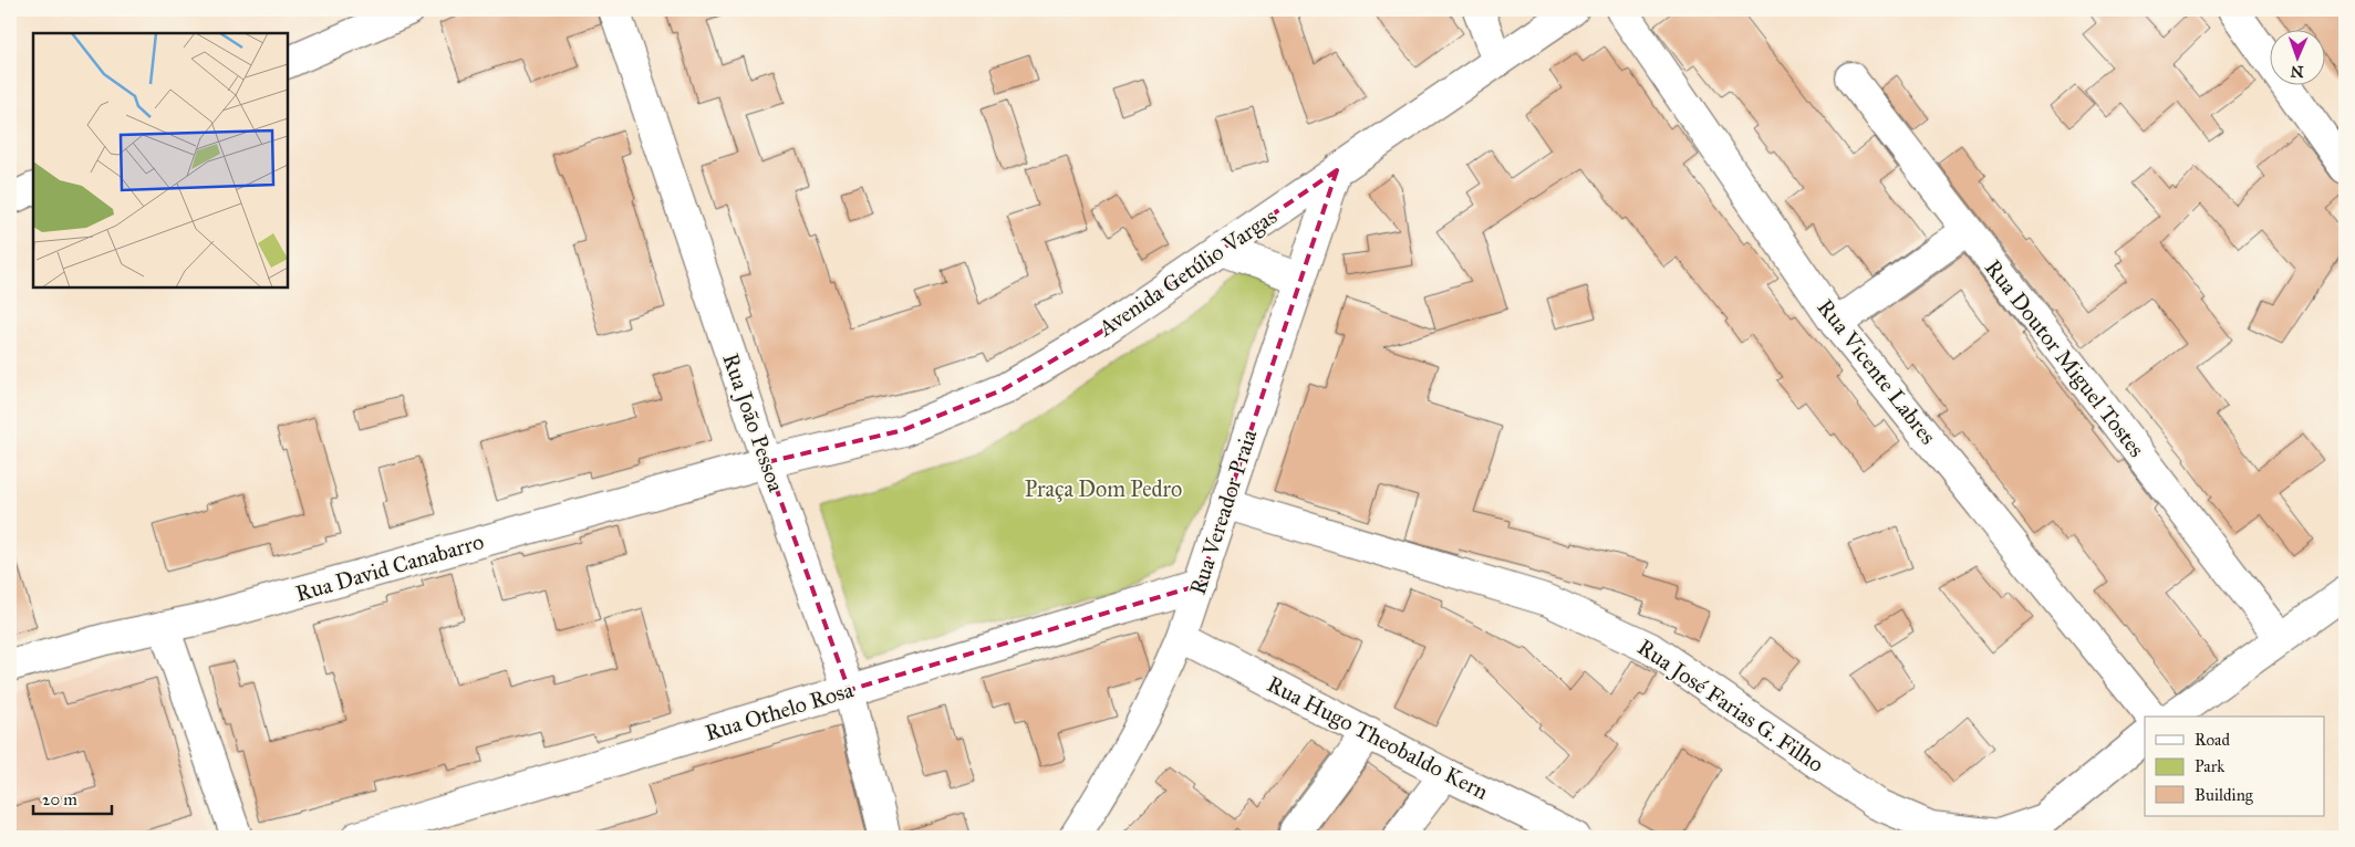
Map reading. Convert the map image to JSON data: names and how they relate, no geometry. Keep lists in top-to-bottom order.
{
  "streets": {
    "street": [
      "Avenida Getúlio Vargas",
      "Rua Doutor Miguel Tostes",
      "Rua Vicente Labres",
      "Rua João Pessoa",
      "Rua Vereador Praia",
      "Rua David Canabarro",
      "Rua José Farias G. Filho",
      "Rua Othelo Rosa",
      "Rua Hugo Theobaldo Kern"
    ]
  },
  "crossings": [
    ["Avenida Getúlio Vargas", "Rua João Pessoa"],
    ["Avenida Getúlio Vargas", "Rua Vereador Praia"],
    ["Avenida Getúlio Vargas", "Rua David Canabarro"],
    ["Rua João Pessoa", "Rua David Canabarro"],
    ["Rua João Pessoa", "Rua Othelo Rosa"],
    ["Rua Vereador Praia", "Rua José Farias G. Filho"],
    ["Rua Vereador Praia", "Rua Othelo Rosa"],
    ["Rua Vereador Praia", "Rua Hugo Theobaldo Kern"]
  ],
  "parks": ["Praça Dom Pedro"],
  "legend": ["Road", "Park", "Building"],
  "scale_bar": "20 m",
  "north": "bottom"
}
